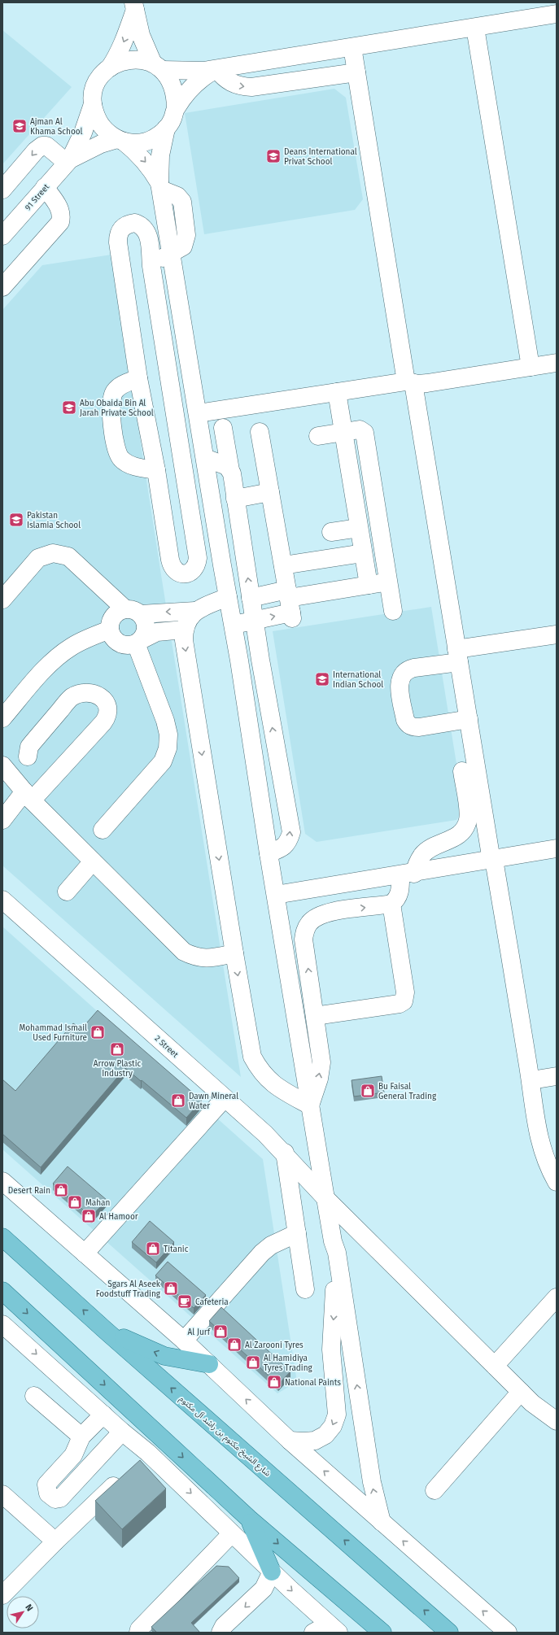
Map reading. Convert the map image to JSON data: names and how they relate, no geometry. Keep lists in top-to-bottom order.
{
  "streets": {
    "main road": ["شارع الشيخ مكتوم بن راشد آل مكتوم"],
    "street": ["91 Street", "2 Street"]
  },
  "places": {
    "school or university": [
      "Ajman Al Khama School",
      "Deans International Privat School",
      "Abu Obaida Bin Al Jarah Private School",
      "Pakistan Islamia School",
      "International Indian School"
    ],
    "shop": [
      "Mohammad Ismail Used Furniture",
      "Arrow Plastic Industry",
      "Bu Faisal General Trading",
      "Dawn Mineral Water",
      "Desert Rain",
      "Mahan",
      "Al Hamoor",
      "Titanic",
      "Sgars Al Aseek Foodstuff Trading",
      "Al Jurf",
      "Al Zarooni Tyres",
      "Al Hamidiya Tyres Trading",
      "National Paints"
    ],
    "cafe": ["Cafeteria"]
  },
  "north": "top right"
}
